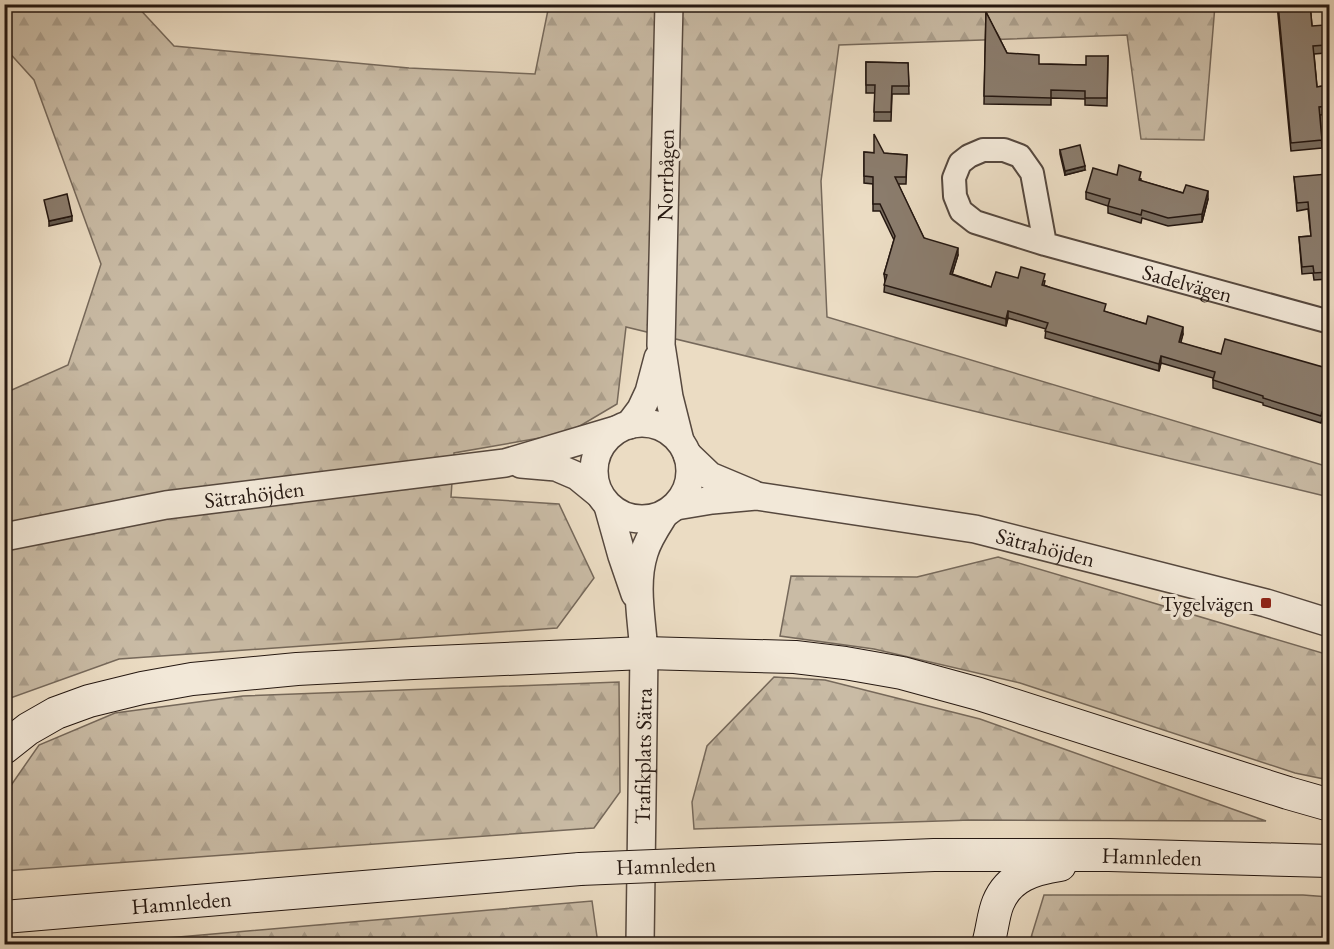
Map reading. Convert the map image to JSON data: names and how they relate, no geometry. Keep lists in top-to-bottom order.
{
  "streets": {
    "main road": ["Hamnleden"],
    "street": [
      "Norrbågen",
      "Sadelvägen",
      "Sätrahöjden",
      "Trafikplats Sätra"
    ]
  },
  "crossings": [
    ["Norrbågen", "Sätrahöjden"],
    ["Norrbågen", "Trafikplats Sätra"],
    ["Sätrahöjden", "Trafikplats Sätra"]
  ],
  "places": {
    "transit": ["Tygelvägen"]
  }
}
